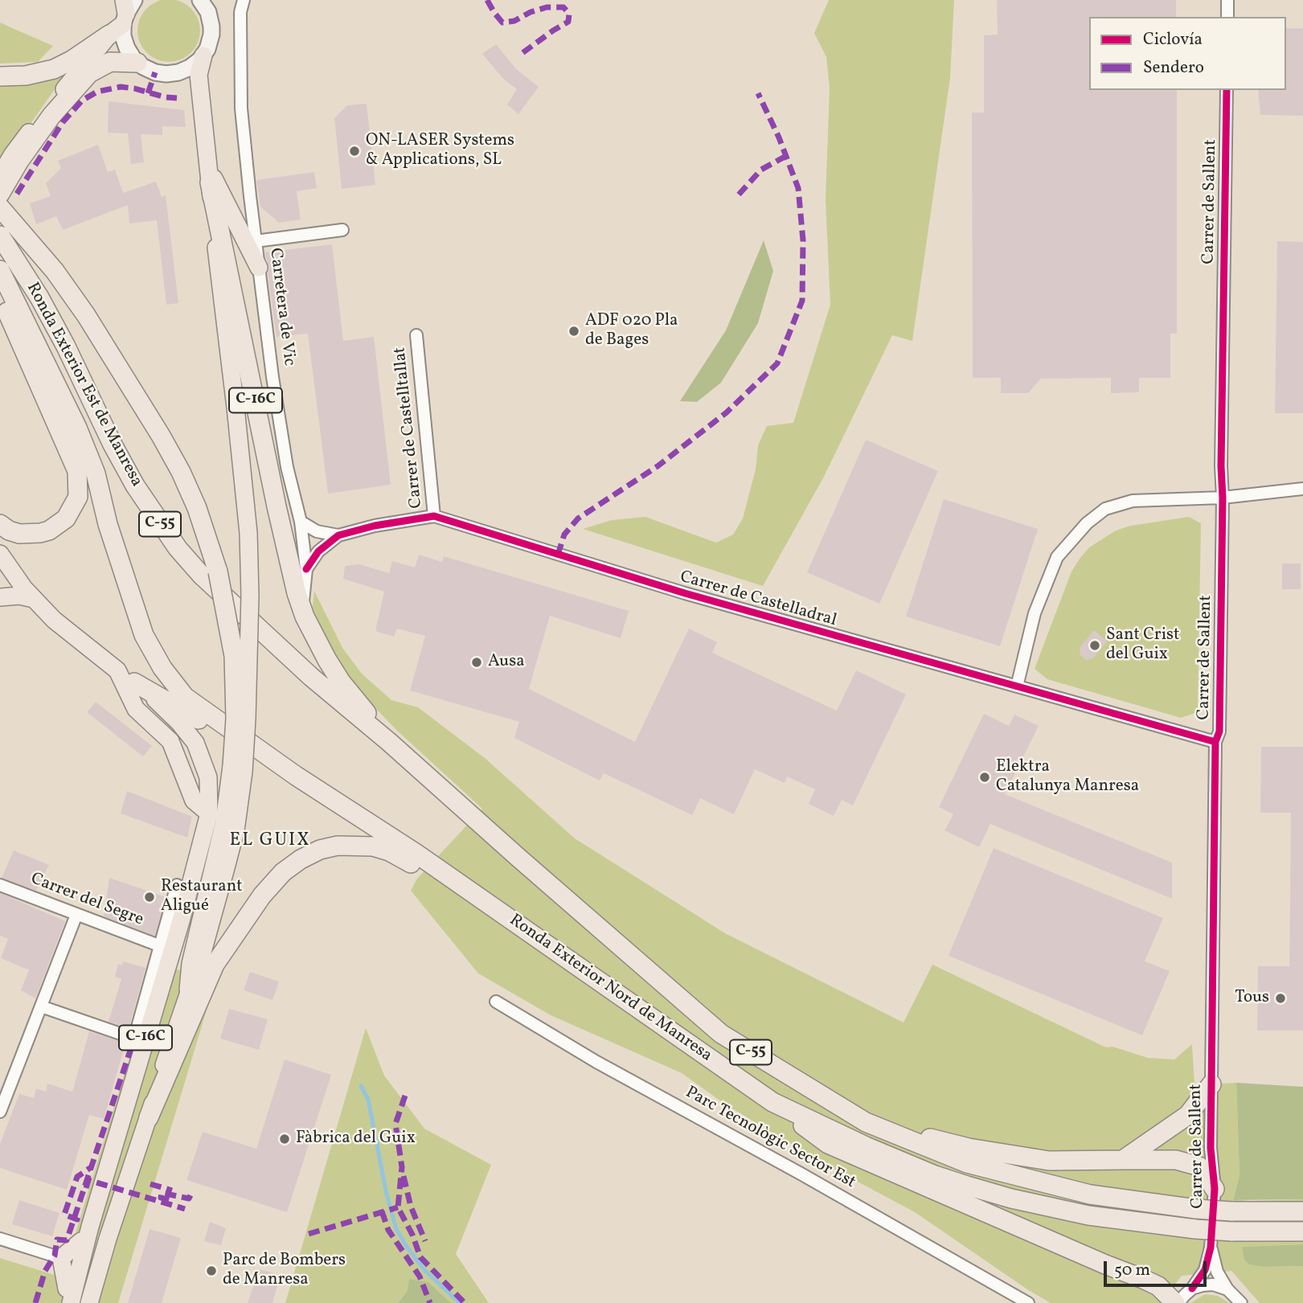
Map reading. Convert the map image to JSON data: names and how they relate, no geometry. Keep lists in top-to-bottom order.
{
  "streets": {
    "highway": [
      "Ronda Exterior Est de Manresa",
      "C-16C",
      "C-55",
      "Ronda Exterior Nord de Manresa"
    ],
    "street": [
      "Carrer de Sallent",
      "Carretera de Vic",
      "Carrer de Castelltallat",
      "Carrer de Castelladral",
      "Carrer del Segre",
      "Parc Tecnològic Sector Est"
    ]
  },
  "crossings": [
    ["Carrer de Sallent", "Carrer de Castelladral"],
    ["Carretera de Vic", "C-16C"],
    ["Carretera de Vic", "Carrer de Castelladral"],
    ["Ronda Exterior Est de Manresa", "C-16C"],
    ["Ronda Exterior Est de Manresa", "Ronda Exterior Nord de Manresa"],
    ["C-16C", "Ronda Exterior Nord de Manresa"],
    ["Carrer de Castelltallat", "Carrer de Castelladral"]
  ],
  "districts": ["EL GUIX"],
  "places": [
    "ON-LASER Systems & Applications, SL",
    "ADF 020 Pla de Bages",
    "Sant Crist del Guix",
    "Ausa",
    "Elektra Catalunya Manresa",
    "Restaurant Aligué",
    "Tous",
    "Fàbrica del Guix",
    "Parc de Bombers de Manresa"
  ],
  "legend": ["Ciclovía", "Sendero"],
  "scale_bar": "50 m"
}
